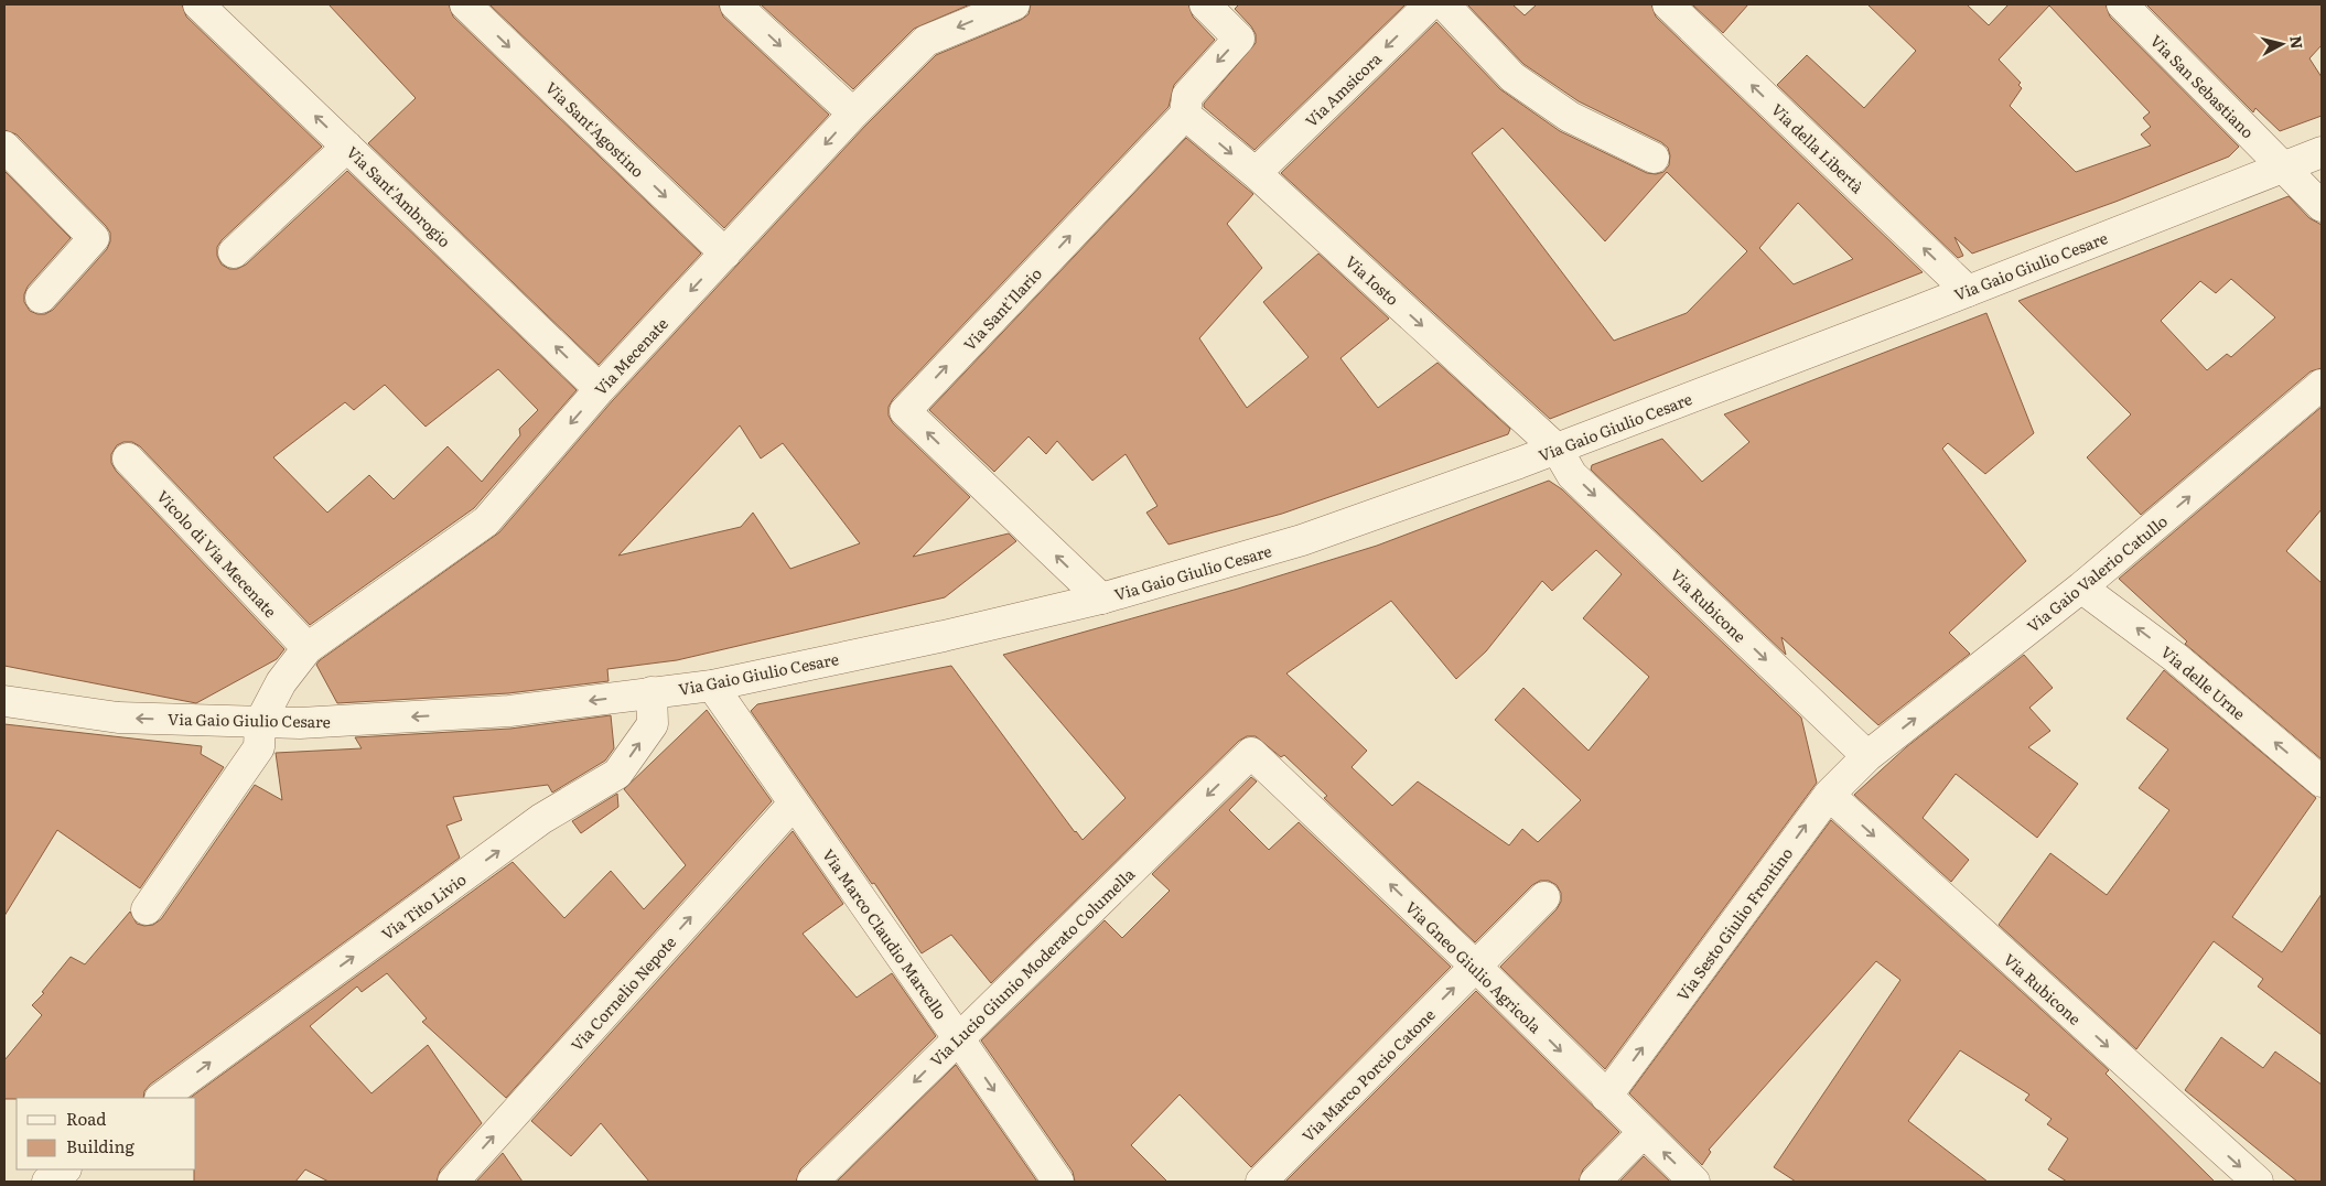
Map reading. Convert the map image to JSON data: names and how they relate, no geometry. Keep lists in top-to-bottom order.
{
  "streets": {
    "street": [
      "Via San Sebastiano",
      "Via Amsicora",
      "Via Sant'Agostino",
      "Via della Libertà",
      "Via Sant'Ambrogio",
      "Via Gaio Giulio Cesare",
      "Via Iosto",
      "Via Sant'Ilario",
      "Via Mecenate",
      "Vicolo di Via Mecenate",
      "Via Gaio Valerio Catullo",
      "Via Rubicone",
      "Via delle Urne",
      "Via Tito Livio",
      "Via Sesto Giulio Frontino",
      "Via Marco Claudio Marcello",
      "Via Lucio Giunio Moderato Columella",
      "Via Gneo Giulio Agricola",
      "Via Cornelio Nepote",
      "Via Marco Porcio Catone"
    ]
  },
  "crossings": [
    ["Via San Sebastiano", "Via Gaio Giulio Cesare"],
    ["Via Amsicora", "Via Iosto"],
    ["Via Sant'Agostino", "Via Mecenate"],
    ["Via della Libertà", "Via Gaio Giulio Cesare"],
    ["Via Sant'Ambrogio", "Via Mecenate"],
    ["Via Gaio Giulio Cesare", "Via Iosto"],
    ["Via Gaio Giulio Cesare", "Via Sant'Ilario"],
    ["Via Gaio Giulio Cesare", "Via Mecenate"],
    ["Via Gaio Giulio Cesare", "Via Rubicone"],
    ["Via Gaio Giulio Cesare", "Via Tito Livio"],
    ["Via Gaio Giulio Cesare", "Via Marco Claudio Marcello"],
    ["Via Iosto", "Via Sant'Ilario"],
    ["Via Iosto", "Via Rubicone"],
    ["Via Mecenate", "Vicolo di Via Mecenate"],
    ["Via Gaio Valerio Catullo", "Via Rubicone"],
    ["Via Gaio Valerio Catullo", "Via delle Urne"],
    ["Via Gaio Valerio Catullo", "Via Sesto Giulio Frontino"],
    ["Via Rubicone", "Via Sesto Giulio Frontino"],
    ["Via Sesto Giulio Frontino", "Via Gneo Giulio Agricola"],
    ["Via Marco Claudio Marcello", "Via Lucio Giunio Moderato Columella"],
    ["Via Marco Claudio Marcello", "Via Cornelio Nepote"],
    ["Via Lucio Giunio Moderato Columella", "Via Gneo Giulio Agricola"],
    ["Via Gneo Giulio Agricola", "Via Marco Porcio Catone"]
  ],
  "one_way": [
    "Via Amsicora",
    "Via della Libertà",
    "Via Sant'Ambrogio",
    "Via Mecenate",
    "Via Gaio Valerio Catullo",
    "Via Rubicone",
    "Via delle Urne",
    "Via Sesto Giulio Frontino",
    "Via Lucio Giunio Moderato Columella",
    "Via Cornelio Nepote",
    "Via Marco Porcio Catone"
  ],
  "legend": ["Road", "Building"],
  "north": "right"
}
